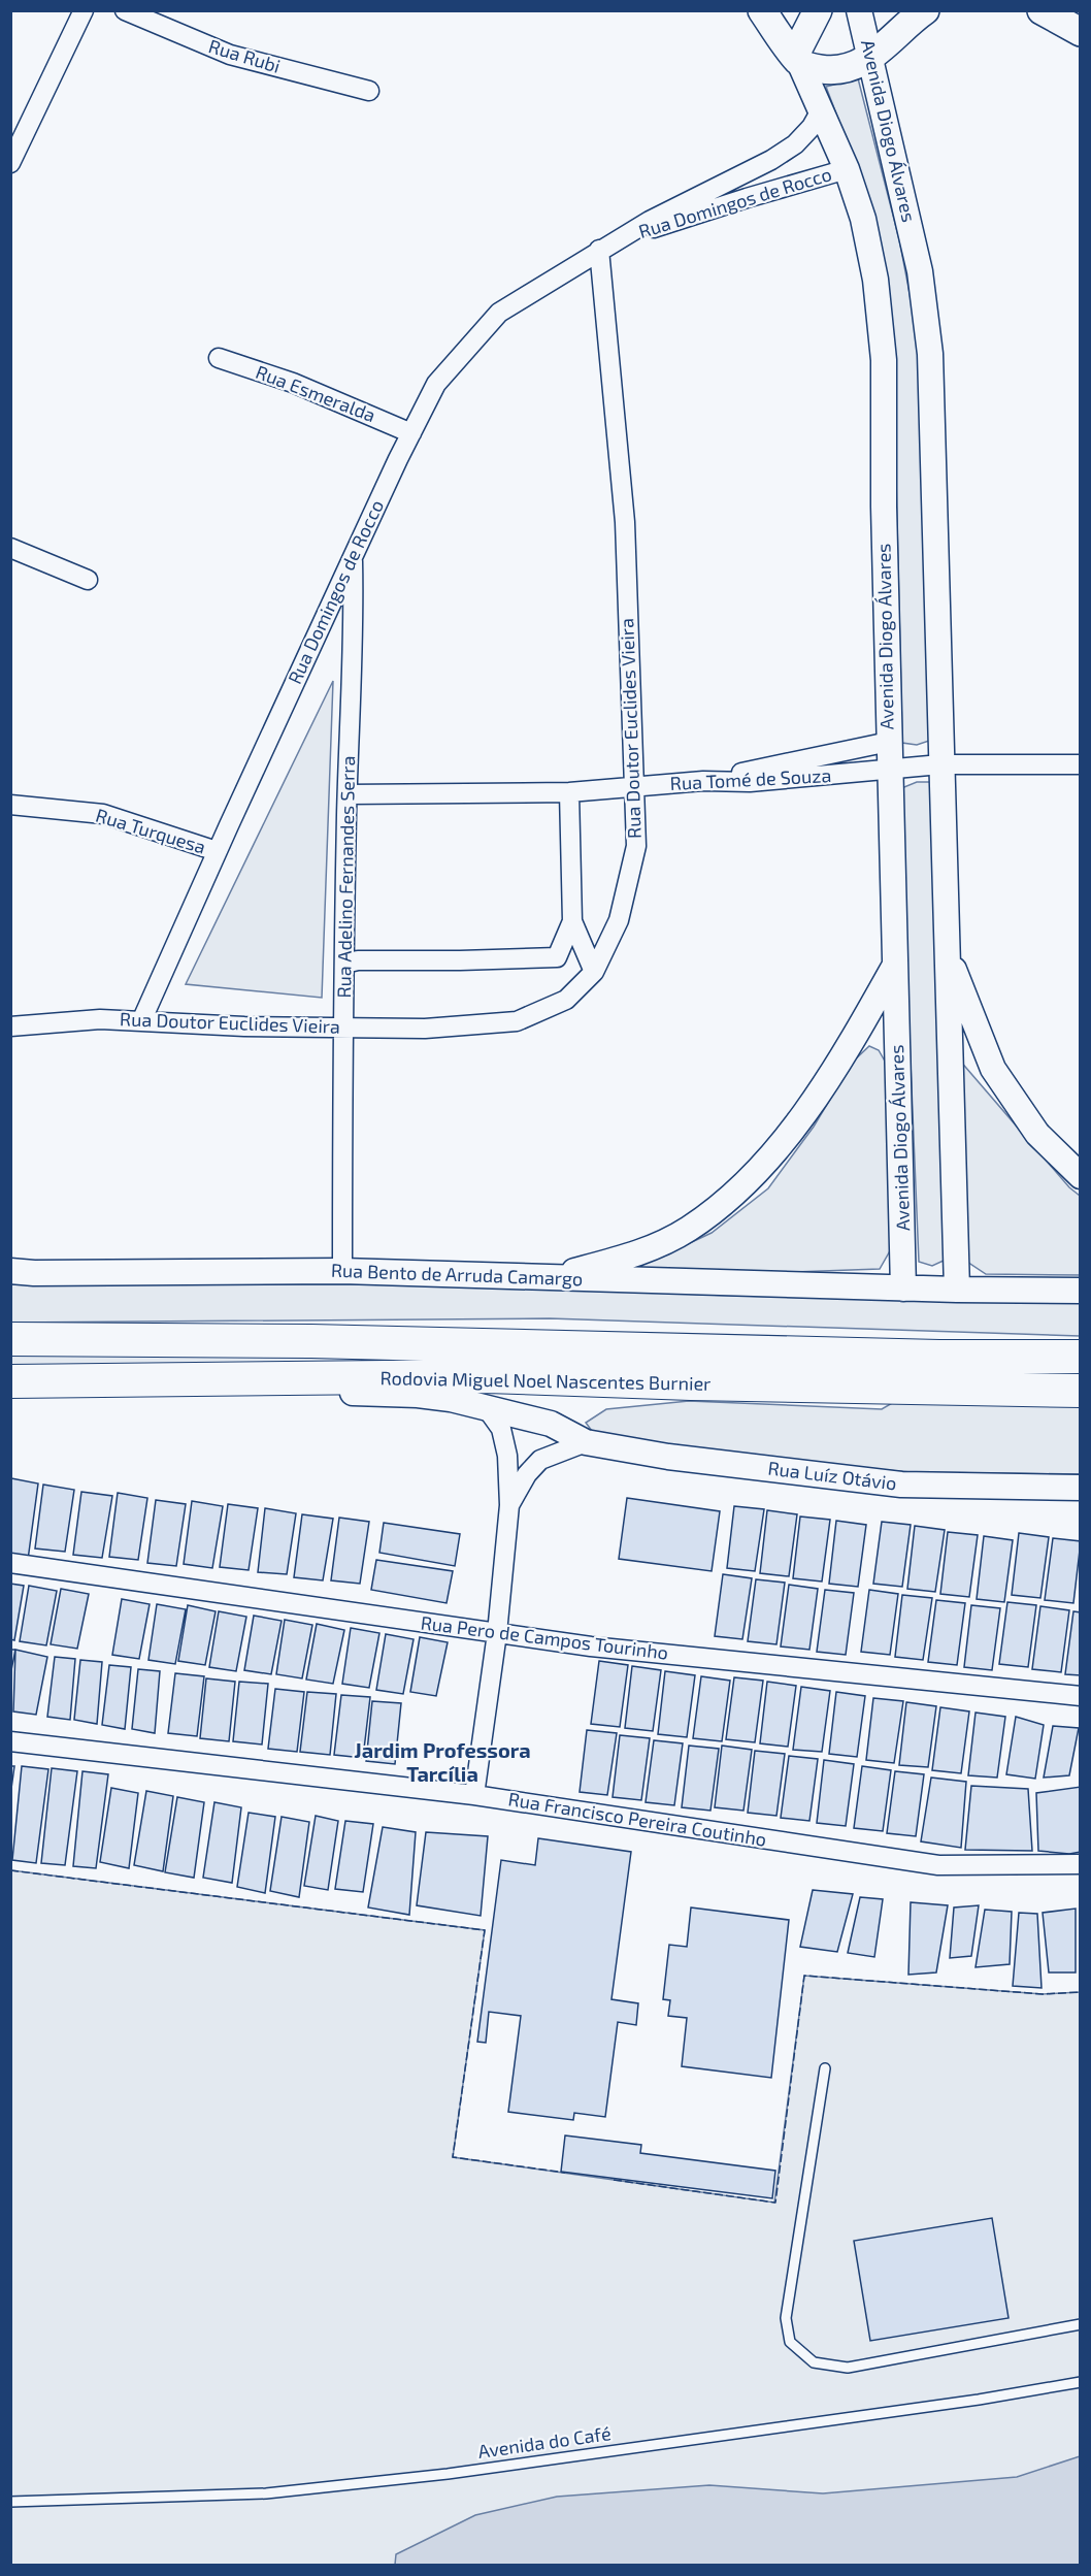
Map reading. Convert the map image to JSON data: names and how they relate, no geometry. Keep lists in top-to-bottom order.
{
  "streets": {
    "highway": ["Rodovia Miguel Noel Nascentes Burnier"],
    "main road": ["Avenida Diogo Álvares"],
    "street": [
      "Rua Rubi",
      "Rua Domingos de Rocco",
      "Rua Esmeralda",
      "Rua Doutor Euclides Vieira",
      "Rua Tomé de Souza",
      "Rua Turquesa",
      "Rua Adelino Fernandes Serra",
      "Rua Bento de Arruda Camargo",
      "Rua Luíz Otávio",
      "Rua Pero de Campos Tourinho",
      "Rua Francisco Pereira Coutinho"
    ],
    "lane": ["Avenida do Café"]
  },
  "crossings": [
    ["Avenida Diogo Álvares", "Rua Domingos de Rocco"],
    ["Avenida Diogo Álvares", "Rua Tomé de Souza"],
    ["Avenida Diogo Álvares", "Rua Bento de Arruda Camargo"],
    ["Rua Domingos de Rocco", "Rua Esmeralda"],
    ["Rua Domingos de Rocco", "Rua Doutor Euclides Vieira"],
    ["Rua Domingos de Rocco", "Rua Turquesa"],
    ["Rua Domingos de Rocco", "Rua Adelino Fernandes Serra"],
    ["Rua Doutor Euclides Vieira", "Rua Tomé de Souza"],
    ["Rua Doutor Euclides Vieira", "Rua Adelino Fernandes Serra"],
    ["Rua Tomé de Souza", "Rua Adelino Fernandes Serra"],
    ["Rua Adelino Fernandes Serra", "Rua Bento de Arruda Camargo"],
    ["Rodovia Miguel Noel Nascentes Burnier", "Rua Luíz Otávio"]
  ],
  "districts": ["Jardim Professora Tarcília"]
}
